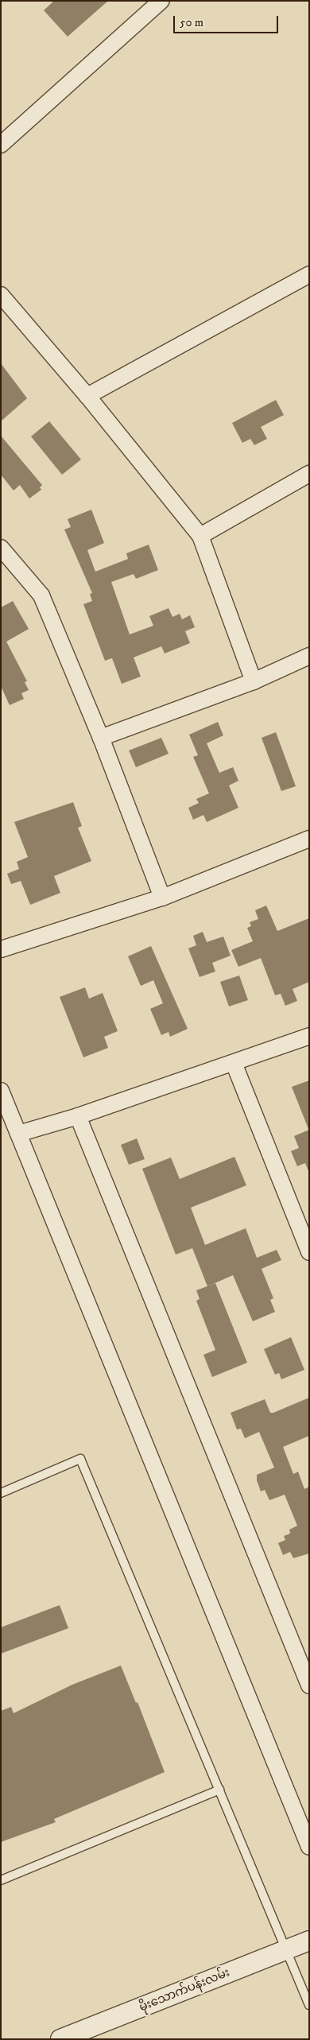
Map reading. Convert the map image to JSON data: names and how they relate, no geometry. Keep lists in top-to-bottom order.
{
  "streets": {
    "street": ["မိုးသောက်ပန်းလမ်း"]
  },
  "scale_bar": "50 m"
}
